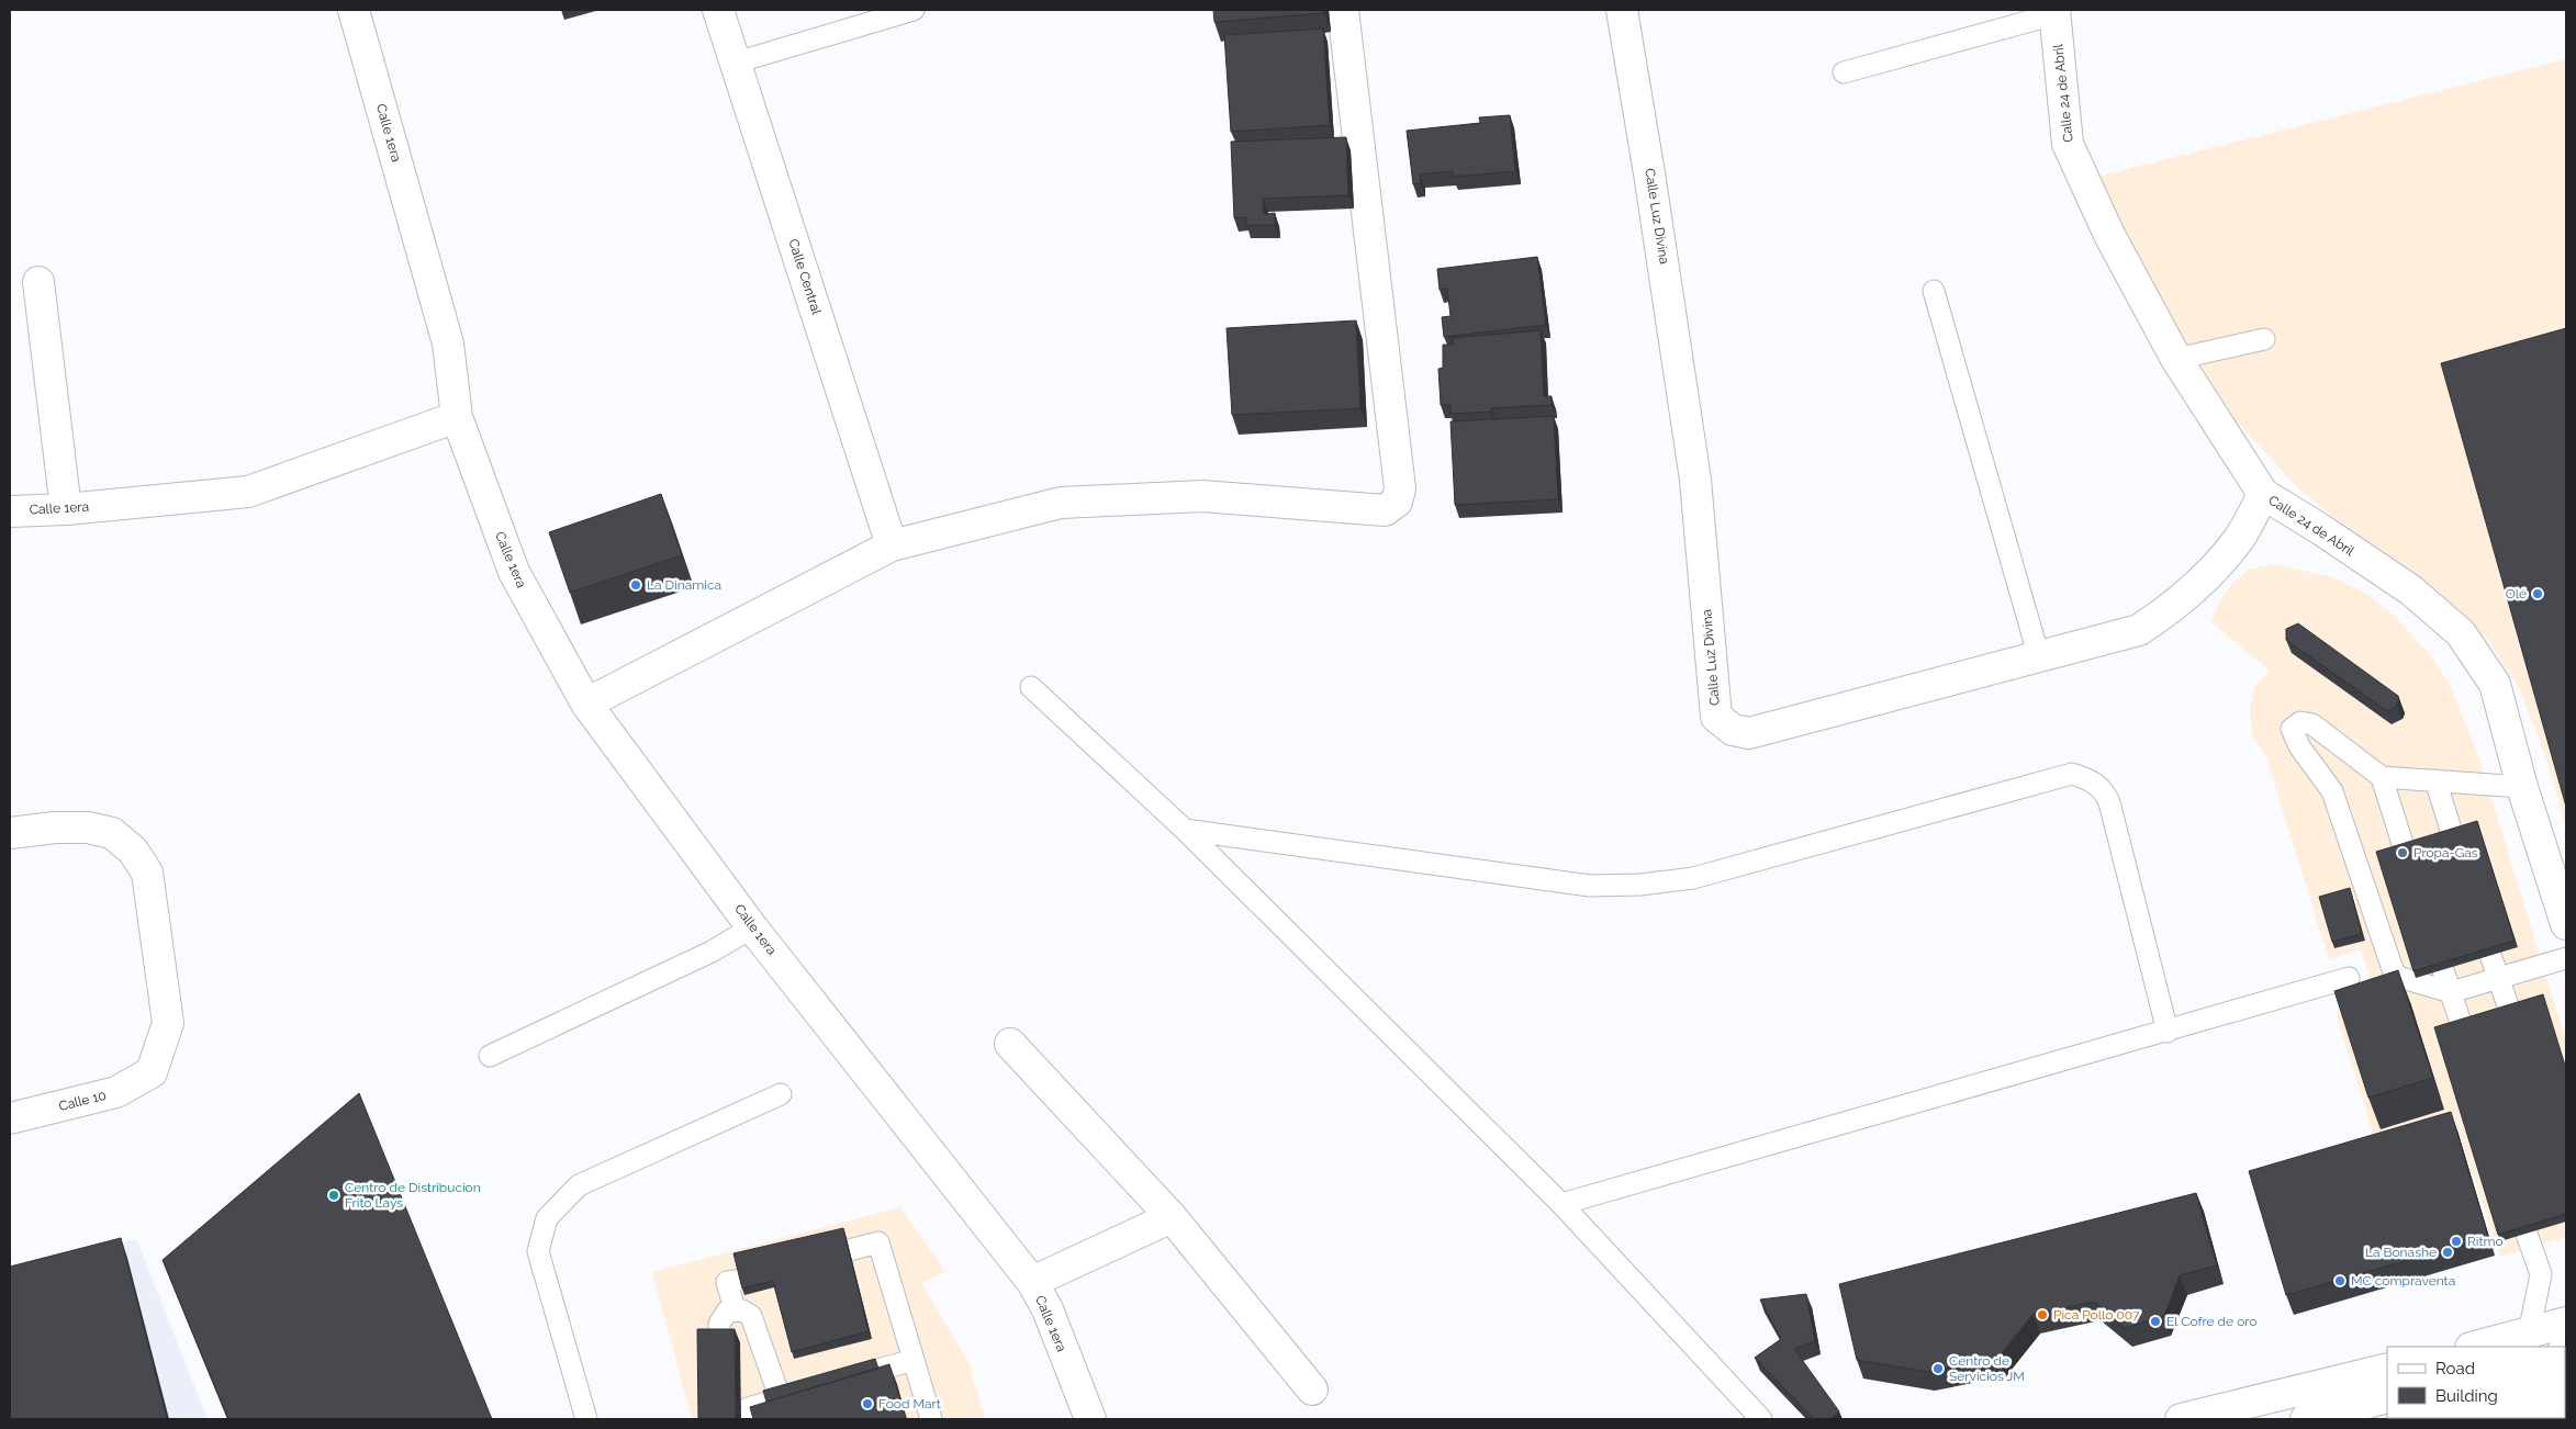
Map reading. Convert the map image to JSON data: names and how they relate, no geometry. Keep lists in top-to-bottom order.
{
  "streets": {
    "street": [
      "Calle 24 de Abril",
      "Calle 1era",
      "Calle Luz Divina",
      "Calle Central",
      "Calle 10"
    ]
  },
  "crossings": [
    ["Calle 24 de Abril", "Calle Luz Divina"]
  ],
  "places": [
    "La Dinamica",
    "Olé",
    "Propa-Gas",
    "Centro de Distribucion Frito Lays",
    "Ritmo",
    "La Bonashe",
    "MC compraventa",
    "Pica Pollo 007",
    "El Cofre de oro",
    "Centro de Servicios JM",
    "Food Mart"
  ],
  "legend": ["Road", "Building"]
}
